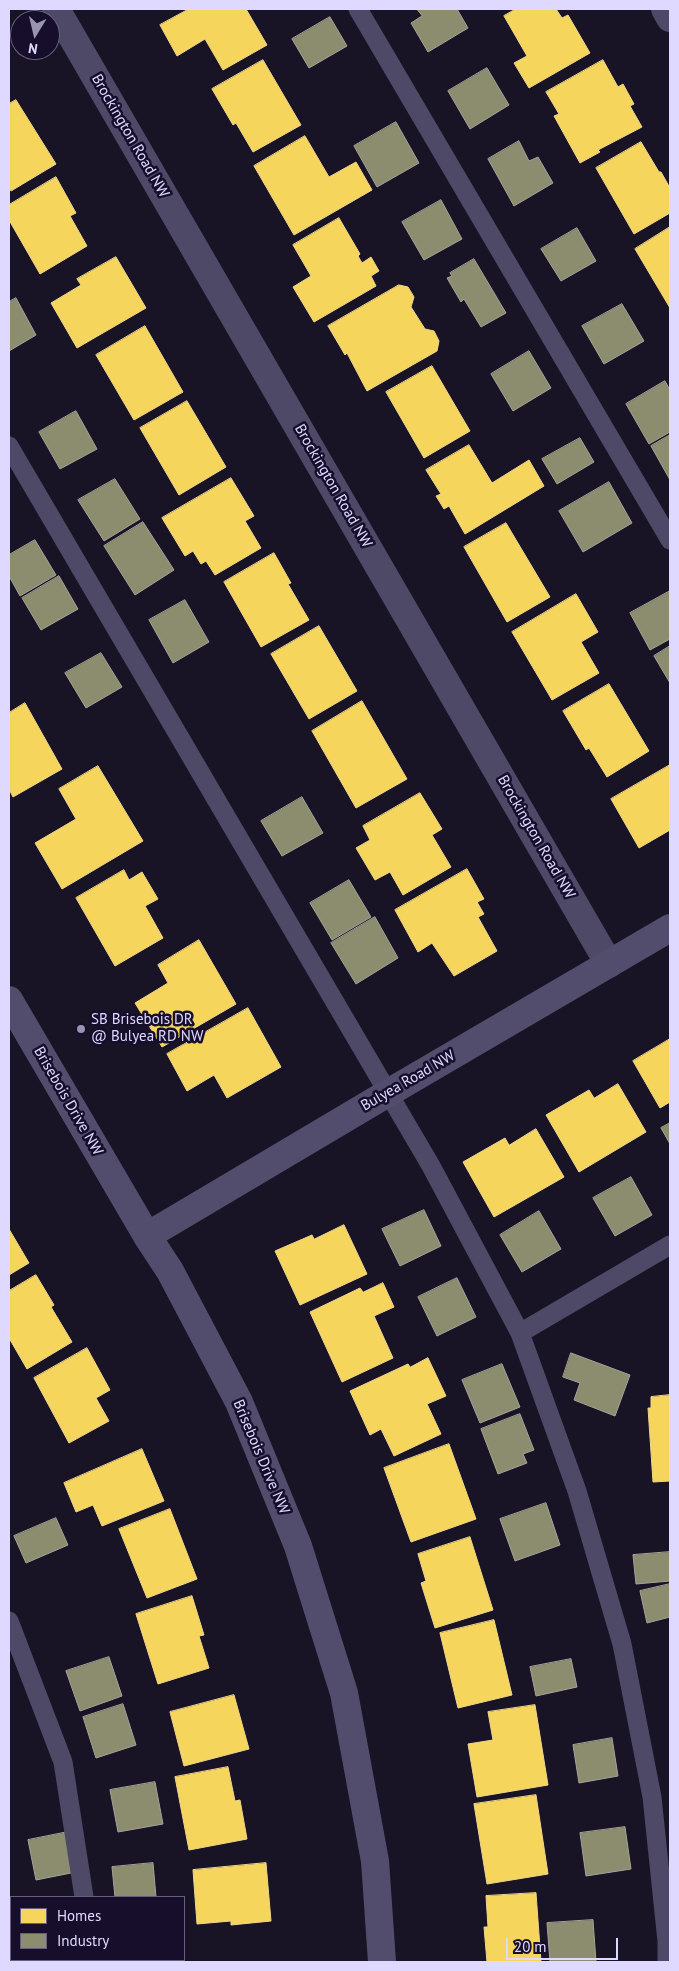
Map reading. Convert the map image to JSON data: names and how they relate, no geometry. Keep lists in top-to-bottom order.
{
  "streets": {
    "street": ["Brockington Road NW", "Bulyea Road NW", "Brisebois Drive NW"]
  },
  "crossings": [
    ["Brockington Road NW", "Bulyea Road NW"],
    ["Bulyea Road NW", "Brisebois Drive NW"]
  ],
  "places": ["SB Brisebois DR @ Bulyea RD NW"],
  "legend": ["Homes", "Industry"],
  "scale_bar": "20 m",
  "north": "bottom"
}
